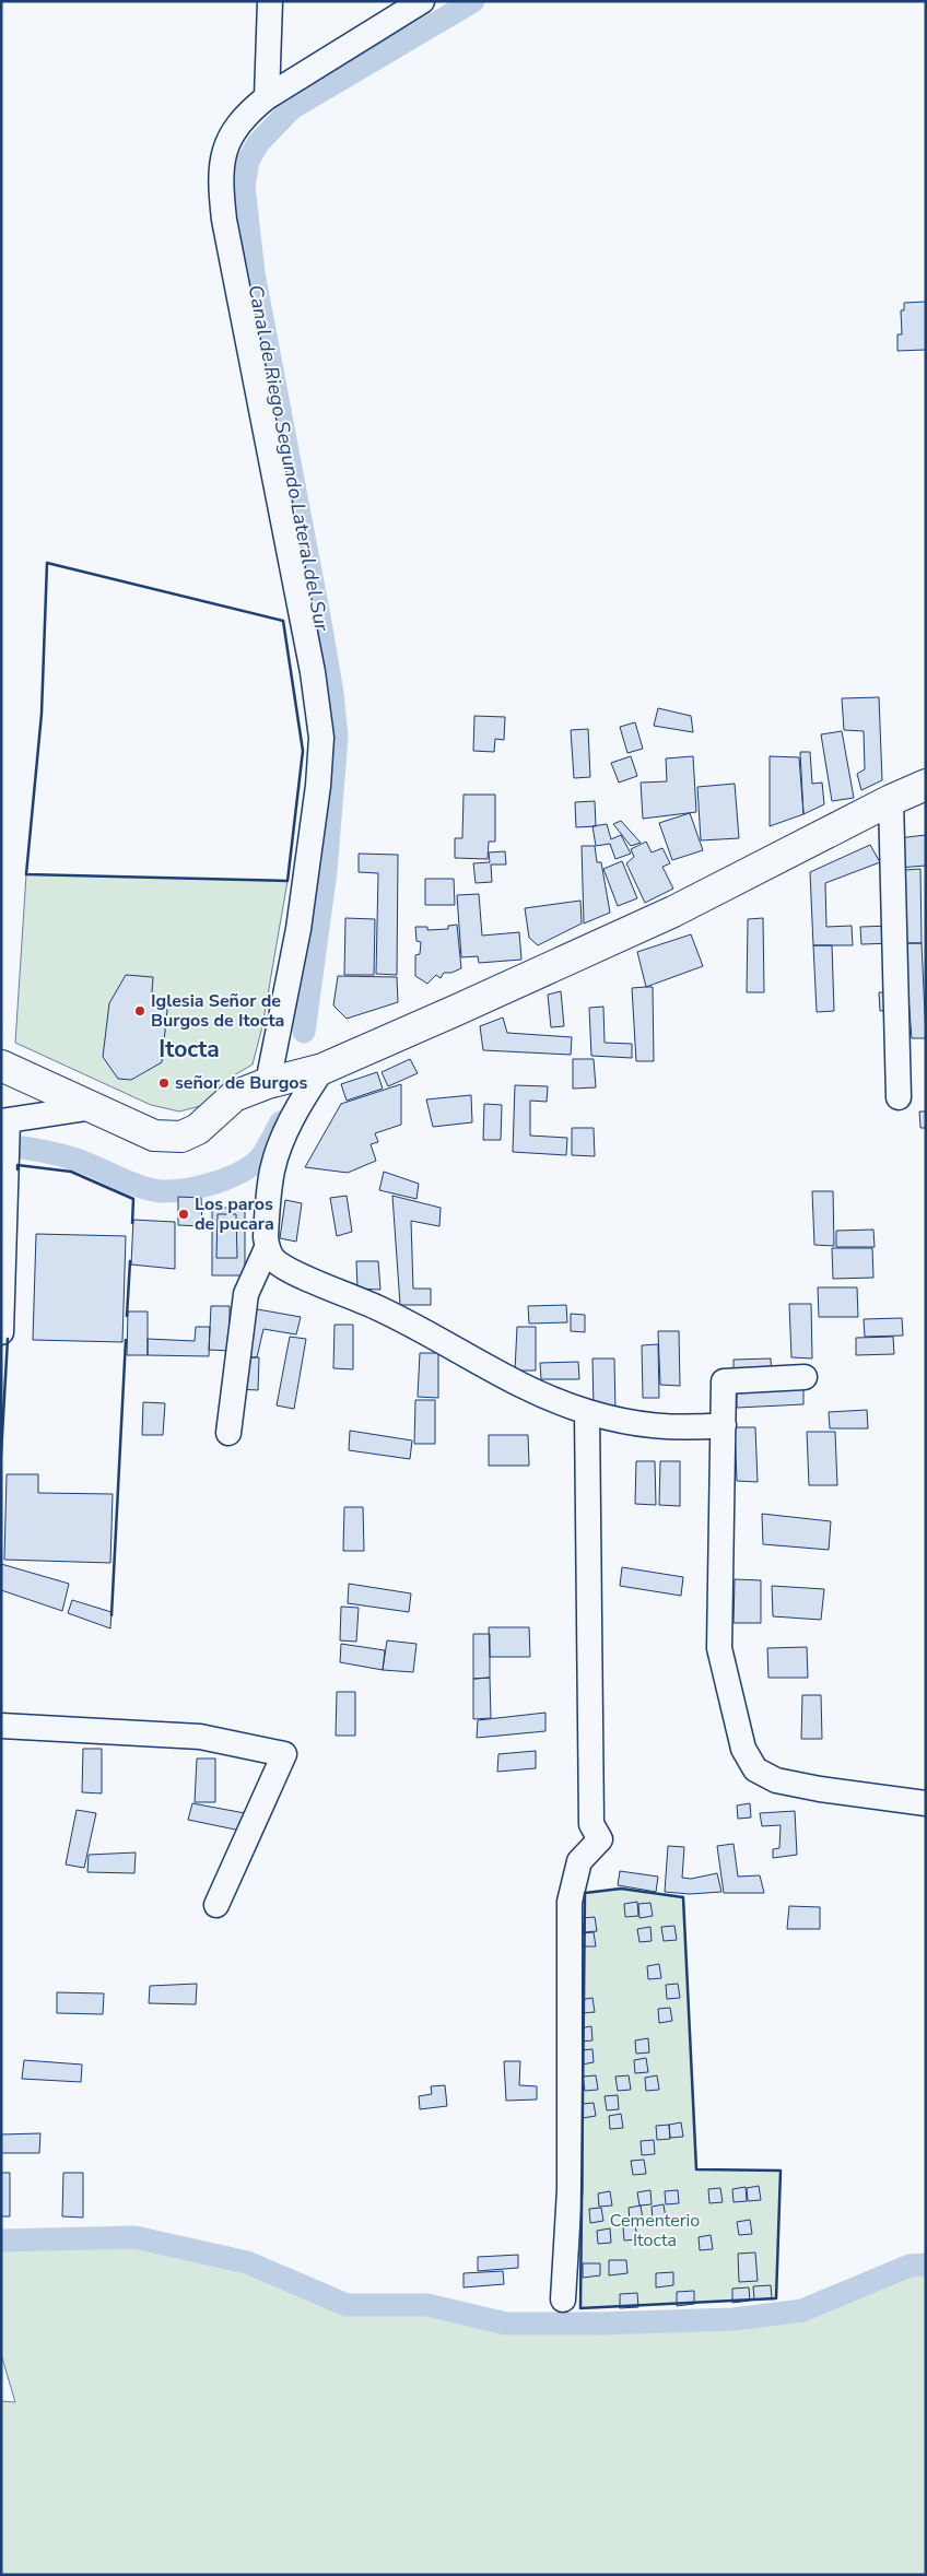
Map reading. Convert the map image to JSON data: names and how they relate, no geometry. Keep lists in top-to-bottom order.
{
  "districts": ["Itocta"],
  "water": ["Canal de Riego Segundo Lateral del Sur"],
  "parks": ["Cementerio Itocta"],
  "places": ["Iglesia Señor de Burgos de Itocta", "señor de Burgos", "Los paros de pucara"]
}
